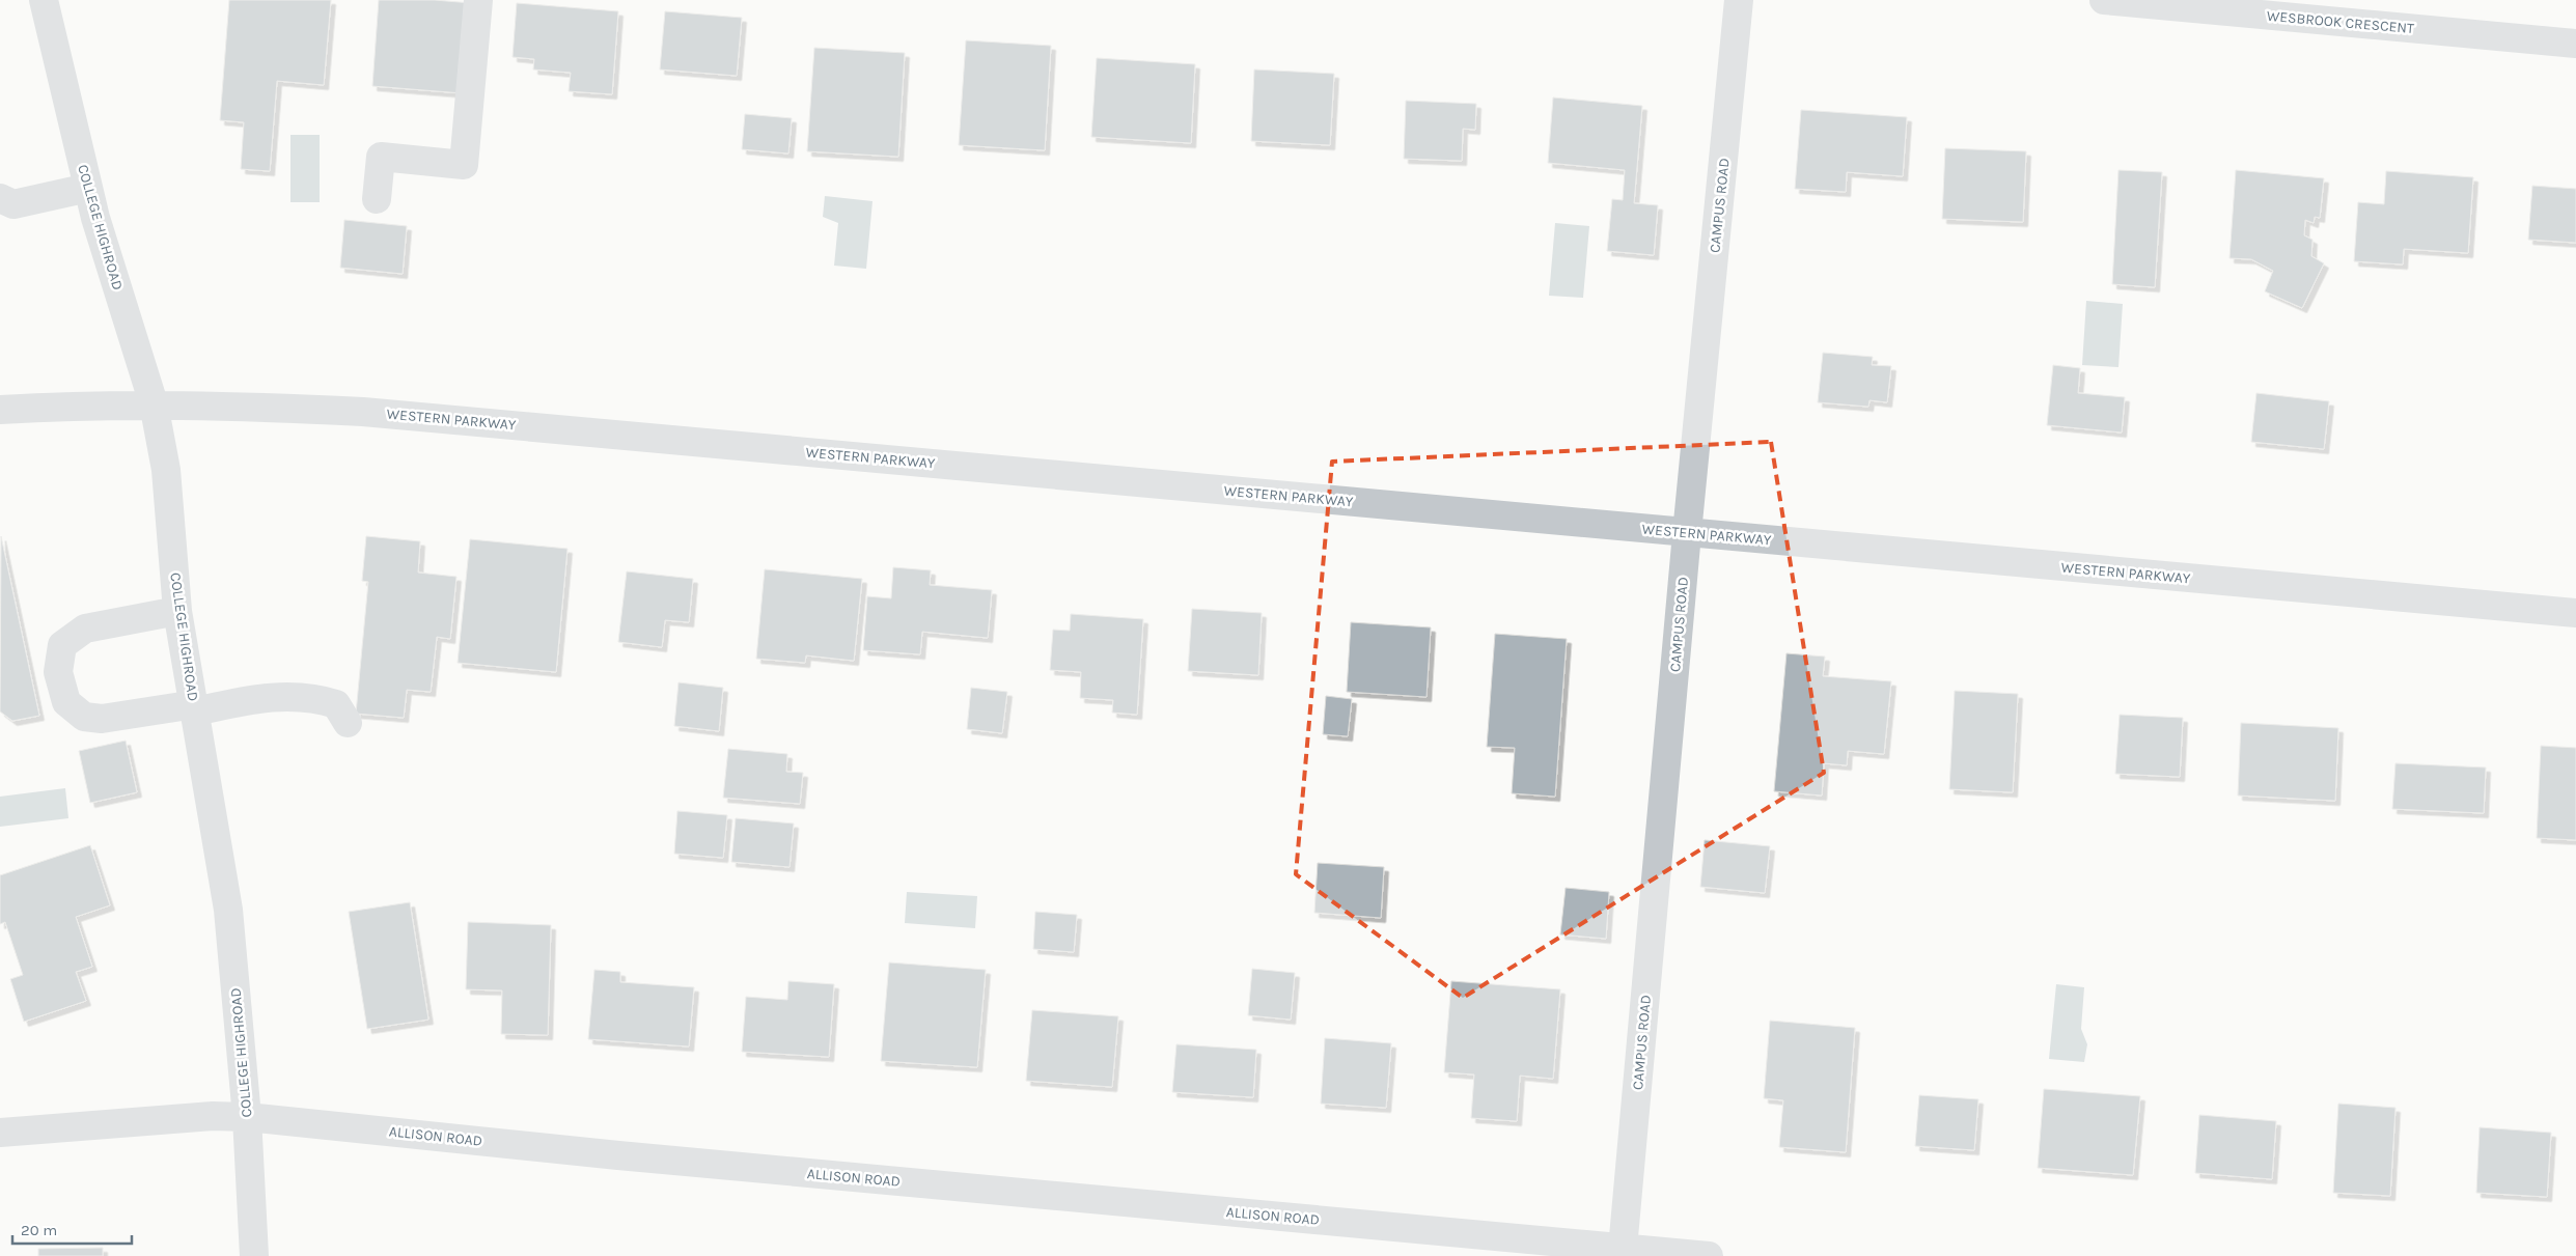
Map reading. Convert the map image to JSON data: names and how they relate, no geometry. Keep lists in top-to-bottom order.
{
  "streets": {
    "street": [
      "WESBROOK CRESCENT",
      "CAMPUS ROAD",
      "COLLEGE HIGHROAD",
      "WESTERN PARKWAY",
      "ALLISON ROAD"
    ]
  },
  "crossings": [
    ["CAMPUS ROAD", "WESTERN PARKWAY"],
    ["CAMPUS ROAD", "ALLISON ROAD"],
    ["COLLEGE HIGHROAD", "WESTERN PARKWAY"],
    ["COLLEGE HIGHROAD", "ALLISON ROAD"]
  ],
  "scale_bar": "20 m"
}
